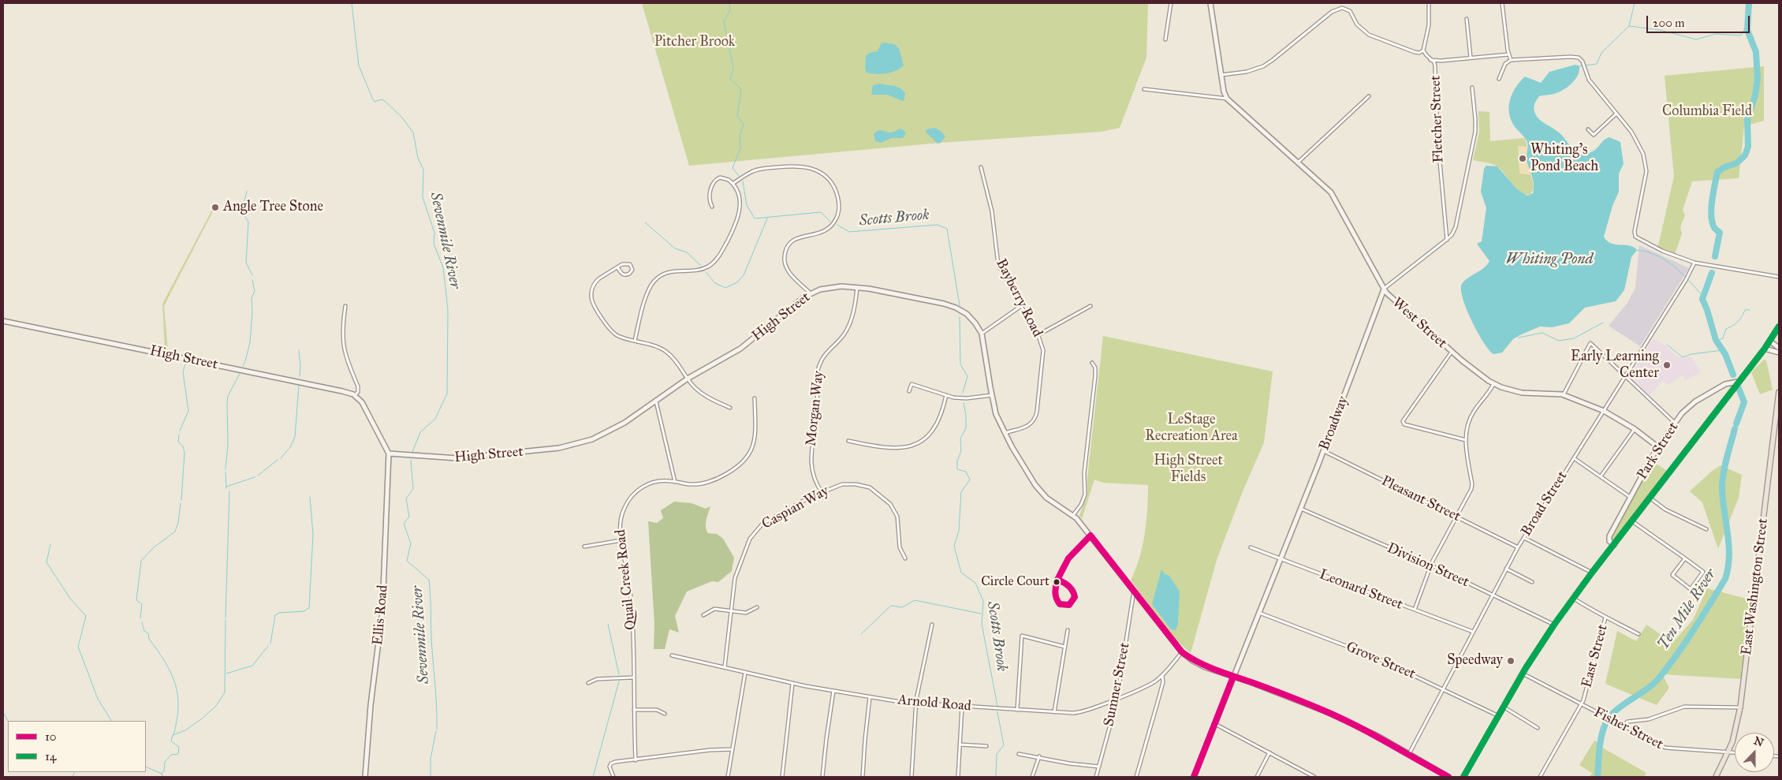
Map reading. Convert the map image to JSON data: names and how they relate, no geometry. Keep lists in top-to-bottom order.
{
  "streets": {
    "main road": ["East Washington Street"],
    "street": [
      "Fletcher Street",
      "Bayberry Road",
      "High Street",
      "West Street",
      "Morgan Way",
      "Broadway",
      "Park Street",
      "Pleasant Street",
      "Broad Street",
      "Caspian Way",
      "Division Street",
      "Quail Creek Road",
      "Leonard Street",
      "Ellis Road",
      "East Street",
      "Grove Street",
      "Sumner Street",
      "Arnold Road",
      "Fisher Street"
    ]
  },
  "crossings": [
    ["Bayberry Road", "High Street"],
    ["High Street", "Morgan Way"],
    ["High Street", "Broadway"],
    ["High Street", "Broad Street"],
    ["High Street", "Ellis Road"],
    ["High Street", "Sumner Street"],
    ["High Street", "Arnold Road"],
    ["West Street", "Broadway"],
    ["West Street", "Park Street"],
    ["West Street", "Broad Street"],
    ["Morgan Way", "Caspian Way"],
    ["Broadway", "Pleasant Street"],
    ["Broadway", "Division Street"],
    ["Broadway", "Leonard Street"],
    ["Broadway", "Grove Street"],
    ["Pleasant Street", "Broad Street"],
    ["Broad Street", "Division Street"],
    ["Broad Street", "Leonard Street"],
    ["Broad Street", "Grove Street"],
    ["Caspian Way", "Arnold Road"],
    ["East Washington Street", "Fisher Street"],
    ["East Street", "Fisher Street"],
    ["Sumner Street", "Arnold Road"]
  ],
  "water": [
    "Scotts Brook",
    "Sevenmile River",
    "Whiting Pond",
    "Ten Mile River"
  ],
  "parks": [
    "Pitcher Brook",
    "Columbia Field",
    "LeStage Recreation Area",
    "High Street Fields"
  ],
  "places": [
    "Whiting's Pond Beach",
    "Angle Tree Stone",
    "Early Learning Center",
    "Circle Court",
    "Speedway"
  ],
  "lines": ["transit line 14", "transit line 10"],
  "legend": ["10", "14"],
  "scale_bar": "200 m",
  "north": "top"
}
